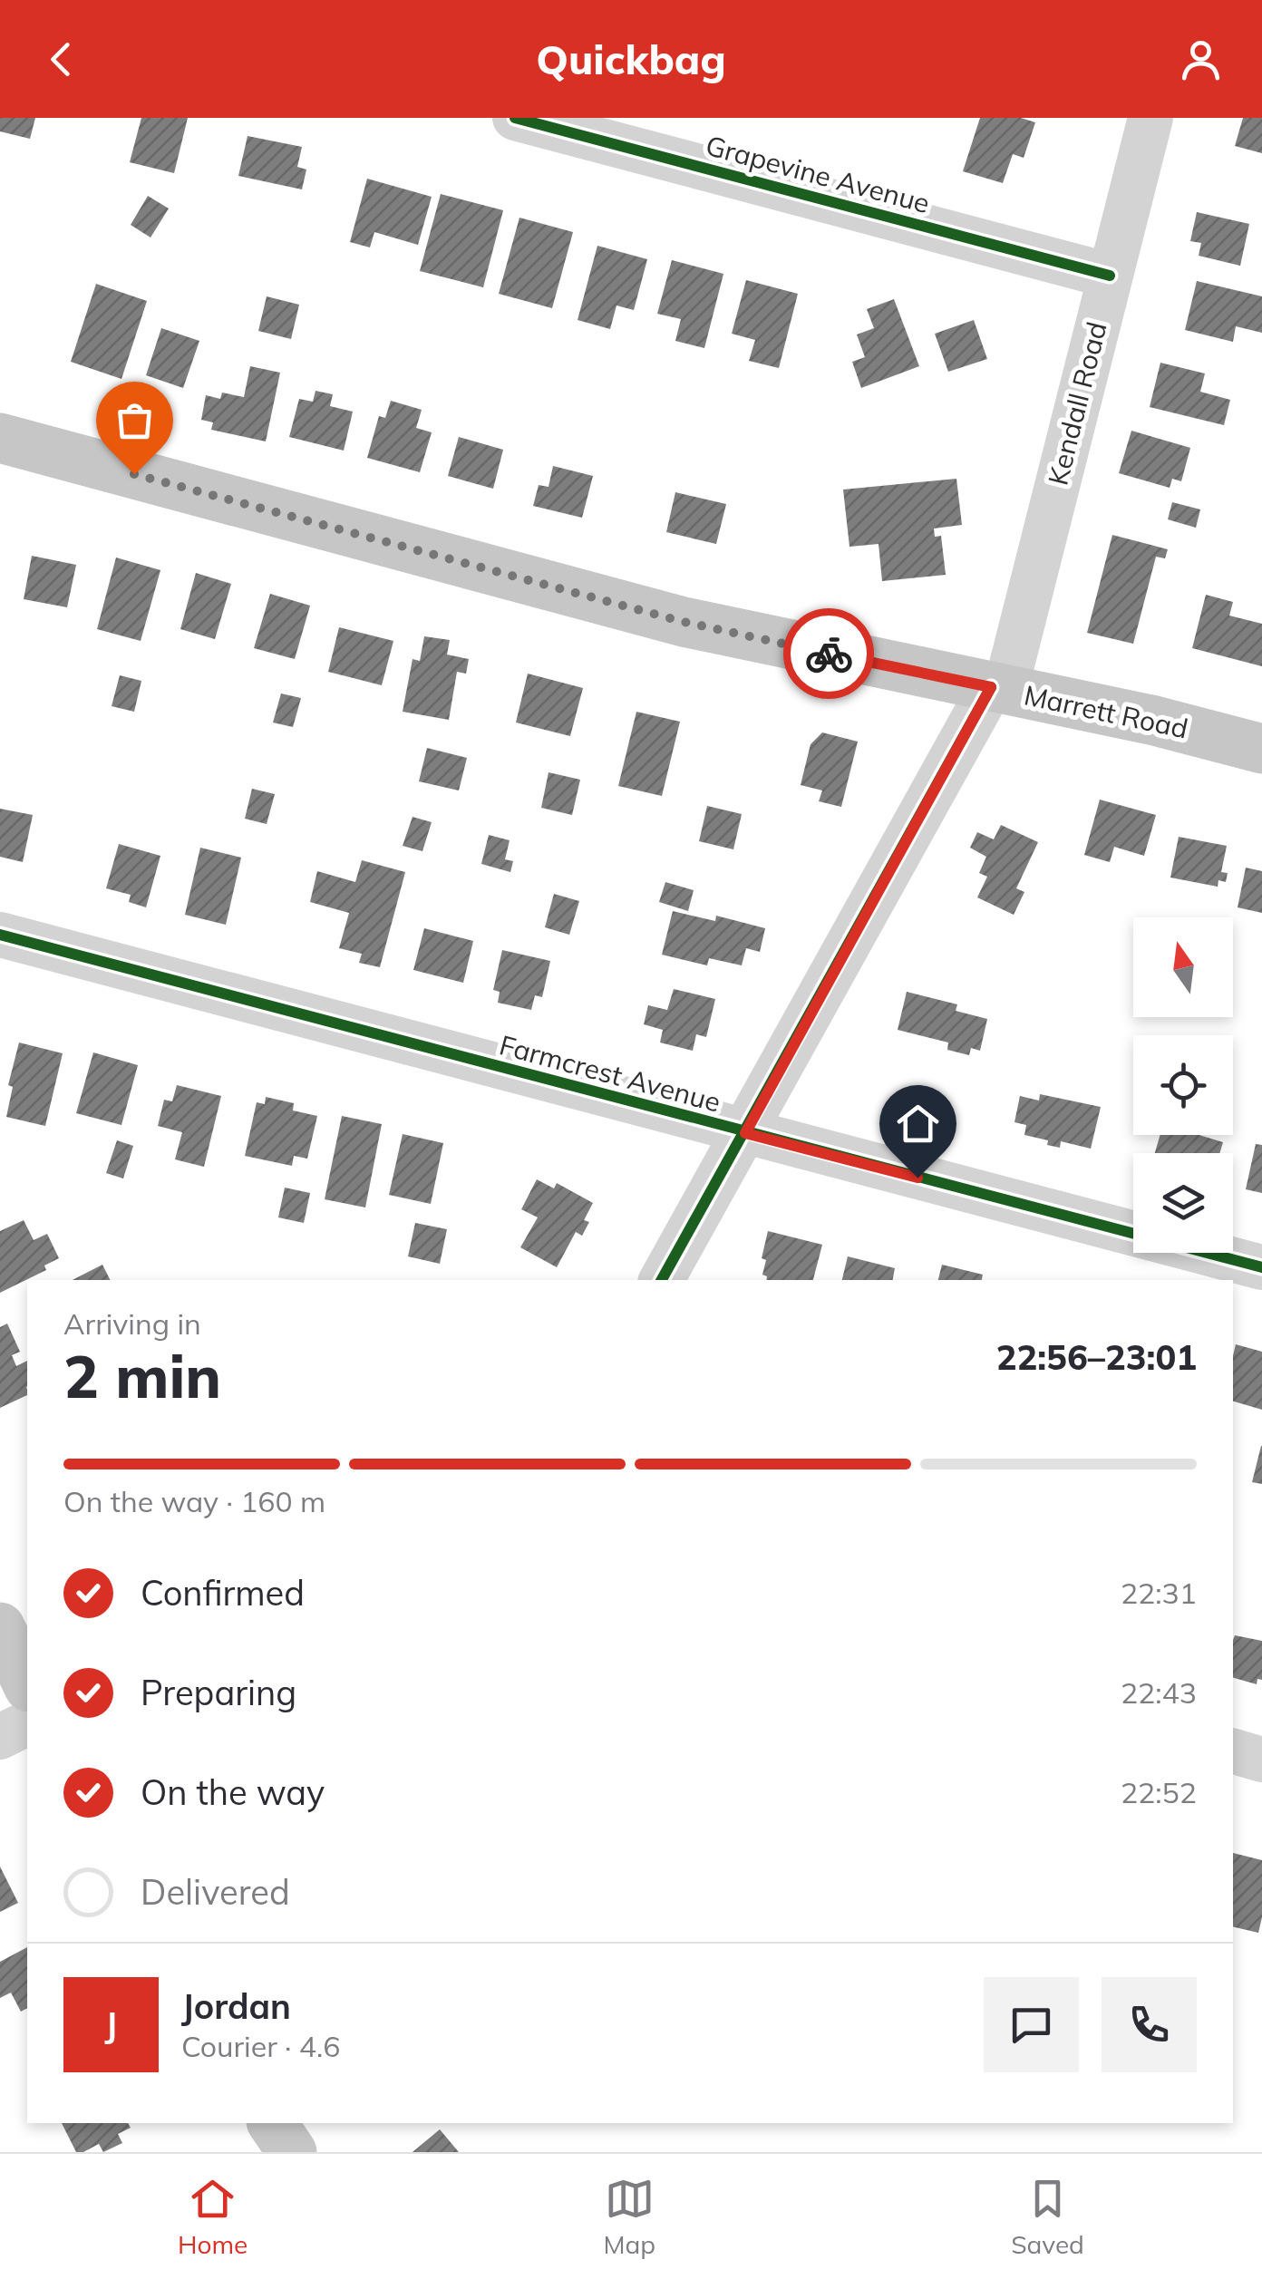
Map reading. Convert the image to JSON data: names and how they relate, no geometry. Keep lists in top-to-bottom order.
{
  "streets": {
    "main road": ["Marrett Road"],
    "street": ["Grapevine Avenue", "Kendall Road", "Farmcrest Avenue"]
  },
  "crossings": [
    ["Grapevine Avenue", "Kendall Road"],
    ["Kendall Road", "Marrett Road"],
    ["Kendall Road", "Farmcrest Avenue"]
  ],
  "north": "top",
  "page": {
    "header": "Quickbag",
    "heading": ["2 min", "Arriving in", "22:56–23:01"],
    "panel": ["Jordan", "Courier · 4.6"],
    "bar": "On the way · 160 m",
    "list": [
      ["Confirmed", "22:31"],
      ["Preparing", "22:43"],
      ["On the way", "22:52"],
      "Delivered"
    ],
    "round": "J",
    "tabs": ["Home", "Map", "Saved"]
  }
}
